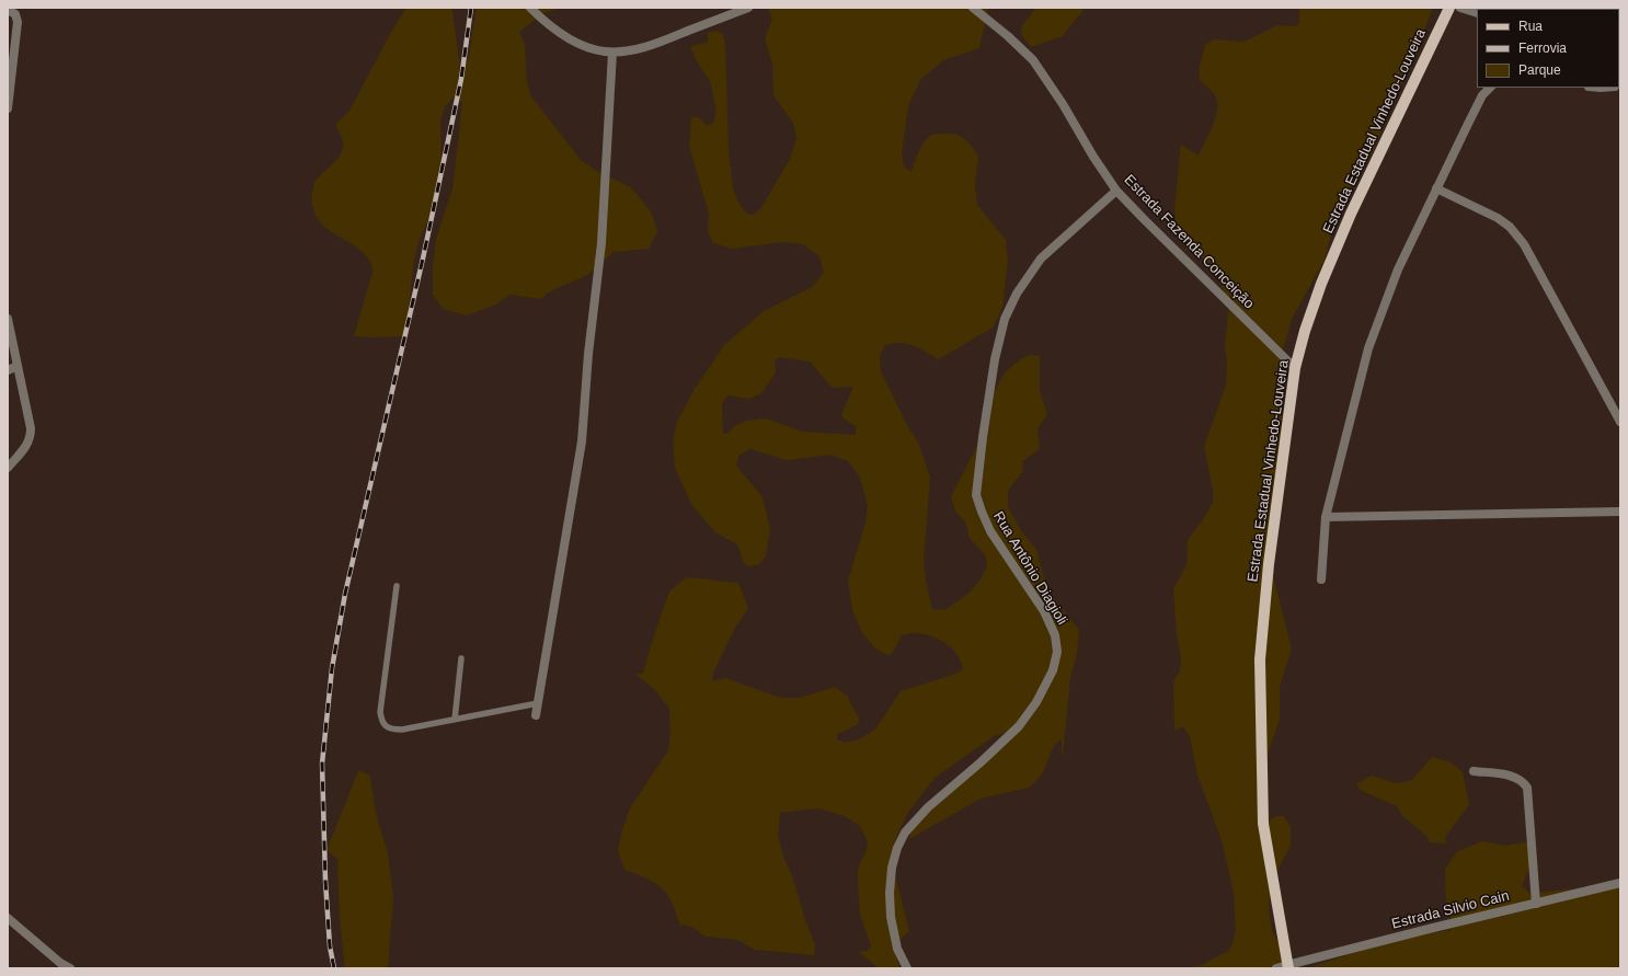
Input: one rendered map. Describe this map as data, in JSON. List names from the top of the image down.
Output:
{
  "streets": {
    "main road": ["Estrada Estadual Vinhedo-Louveira"],
    "street": ["Estrada Fazenda Conceição", "Rua Antônio Diagioli", "Estrada Silvio Cain"]
  },
  "crossings": [
    ["Estrada Estadual Vinhedo-Louveira", "Estrada Fazenda Conceição"],
    ["Estrada Estadual Vinhedo-Louveira", "Estrada Silvio Cain"],
    ["Estrada Fazenda Conceição", "Rua Antônio Diagioli"]
  ],
  "legend": ["Rua", "Ferrovia", "Parque"]
}
